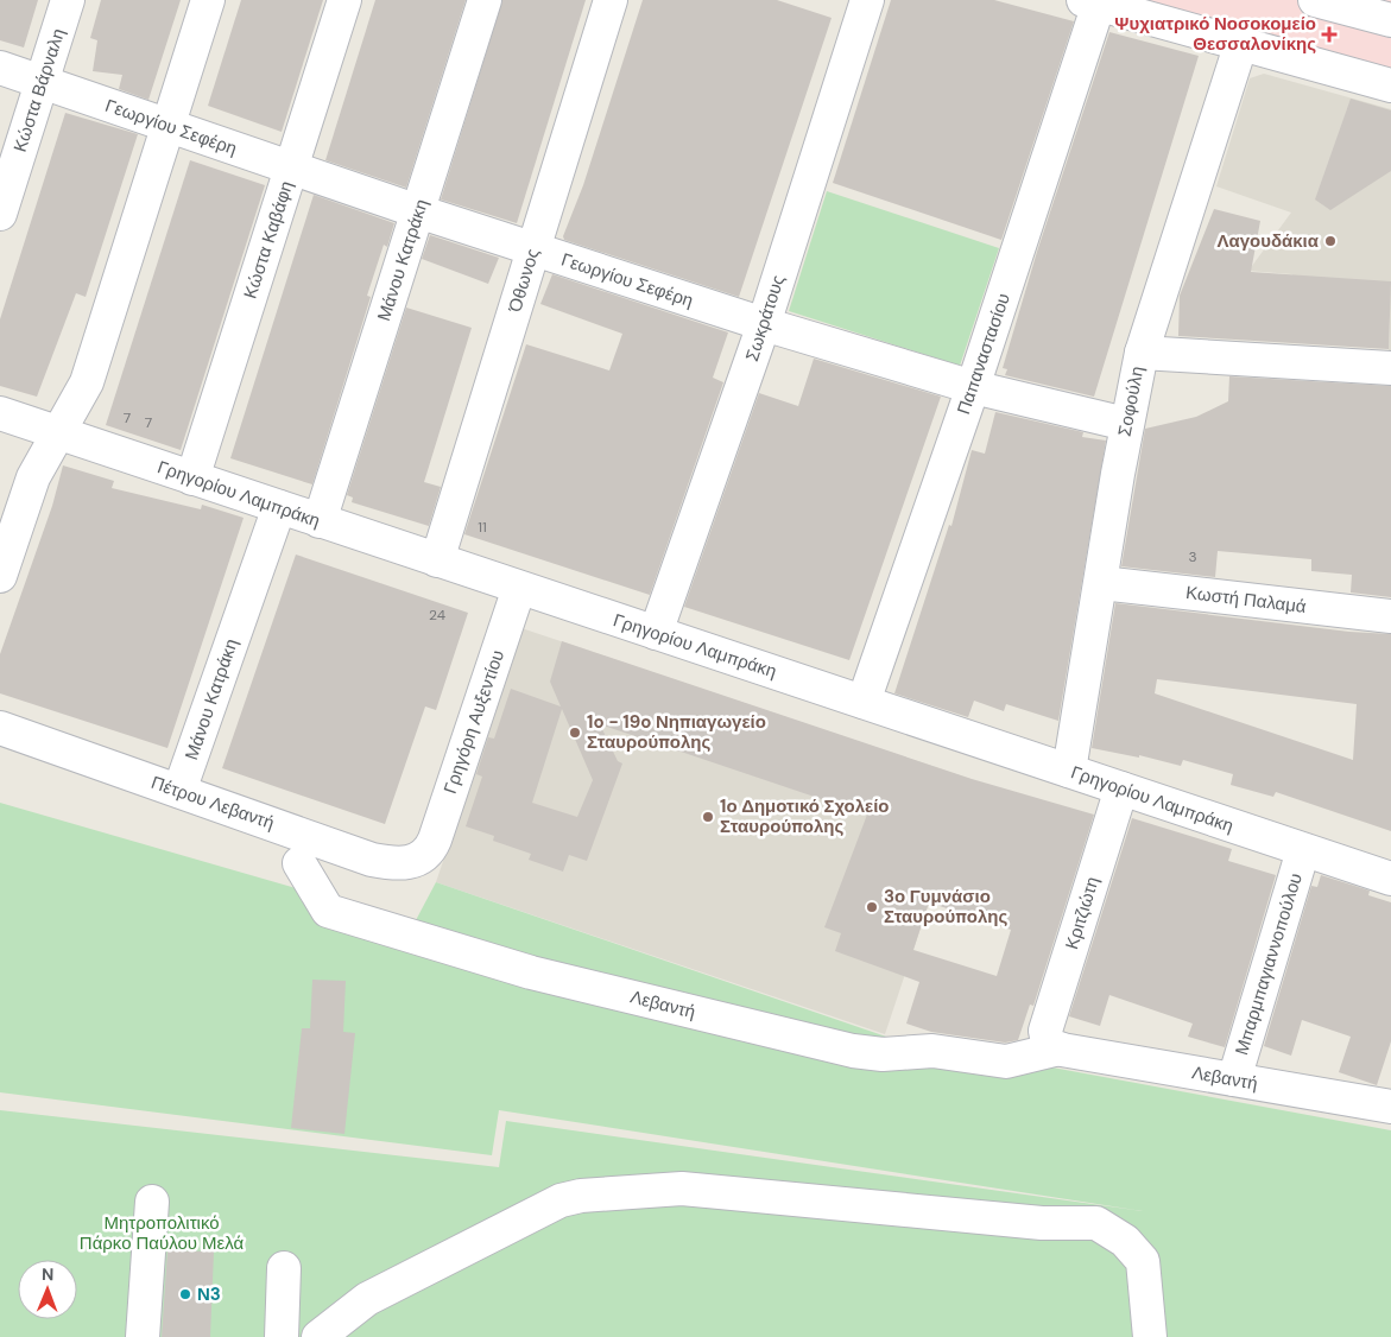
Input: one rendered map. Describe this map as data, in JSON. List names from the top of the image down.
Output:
{
  "streets": {
    "street": [
      "Κώστα Βάρναλη",
      "Γεωργίου Σεφέρη",
      "Κώστα Καβάφη",
      "Μάνου Κατράκη",
      "Όθωνος",
      "Σωκράτους",
      "Παπαναστασίου",
      "Σοφούλη",
      "Γρηγορίου Λαμπράκη",
      "Κωστή Παλαμά",
      "Γρηγόρη Αυξεντίου",
      "Πέτρου Λεβαντή",
      "Κριτζιώτη",
      "Μπαρμπαγιαννοπούλου",
      "Λεβαντή"
    ]
  },
  "crossings": [
    ["Κώστα Βάρναλη", "Γεωργίου Σεφέρη"],
    ["Γεωργίου Σεφέρη", "Κώστα Καβάφη"],
    ["Γεωργίου Σεφέρη", "Μάνου Κατράκη"],
    ["Γεωργίου Σεφέρη", "Όθωνος"],
    ["Γεωργίου Σεφέρη", "Σωκράτους"],
    ["Γεωργίου Σεφέρη", "Παπαναστασίου"],
    ["Γεωργίου Σεφέρη", "Σοφούλη"],
    ["Κώστα Καβάφη", "Γρηγορίου Λαμπράκη"],
    ["Μάνου Κατράκη", "Γρηγορίου Λαμπράκη"],
    ["Μάνου Κατράκη", "Πέτρου Λεβαντή"],
    ["Όθωνος", "Γρηγορίου Λαμπράκη"],
    ["Σωκράτους", "Γρηγορίου Λαμπράκη"],
    ["Παπαναστασίου", "Γρηγορίου Λαμπράκη"],
    ["Σοφούλη", "Γρηγορίου Λαμπράκη"],
    ["Σοφούλη", "Κωστή Παλαμά"],
    ["Γρηγορίου Λαμπράκη", "Γρηγόρη Αυξεντίου"],
    ["Γρηγορίου Λαμπράκη", "Κριτζιώτη"],
    ["Γρηγορίου Λαμπράκη", "Μπαρμπαγιαννοπούλου"],
    ["Γρηγόρη Αυξεντίου", "Πέτρου Λεβαντή"],
    ["Κριτζιώτη", "Λεβαντή"],
    ["Μπαρμπαγιαννοπούλου", "Λεβαντή"]
  ],
  "parks": ["Μητροπολιτικό Πάρκο Παύλου Μελά"],
  "places": {
    "health": ["Ψυχιατρικό Νοσοκομείο Θεσσαλονίκης"],
    "other": [
      "Λαγουδάκια",
      "1o - 19o Νηπιαγωγείο Σταυρούπολης",
      "1ο Δημοτικό Σχολείο Σταυρούπολης",
      "3ο Γυμνάσιο Σταυρούπολης",
      "Ν3"
    ]
  },
  "house_numbers": [
    "7",
    "7",
    "11",
    "3",
    "24"
  ],
  "north": "top"
}
